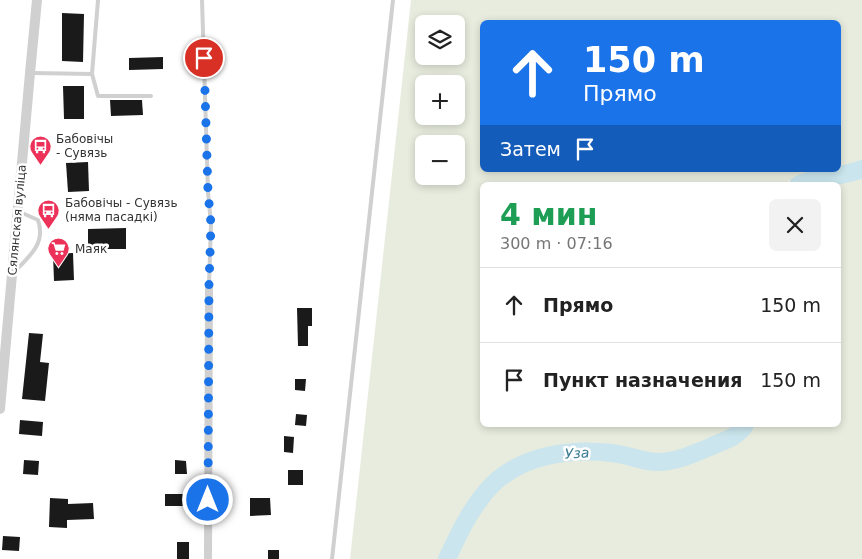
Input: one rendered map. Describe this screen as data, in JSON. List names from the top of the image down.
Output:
{
  "streets": {
    "street": ["Сялянская вуліца"]
  },
  "water": ["Уза"],
  "places": {
    "bus stop": ["Бабовічы - Сувязь", "Бабовічы - Сувязь (няма пасадкі)"],
    "supermarket": ["Маяк"]
  },
  "page": {
    "map_buttons": ["+", "−"],
    "turn": ["150 m", "Прямо"],
    "then": "Затем",
    "heading": ["4 мин", "300 m · 07:16"],
    "list": [
      {
        "name": "Прямо",
        "value": "150 m"
      },
      {
        "name": "Пункт назначения",
        "value": "150 m"
      }
    ]
  }
}
